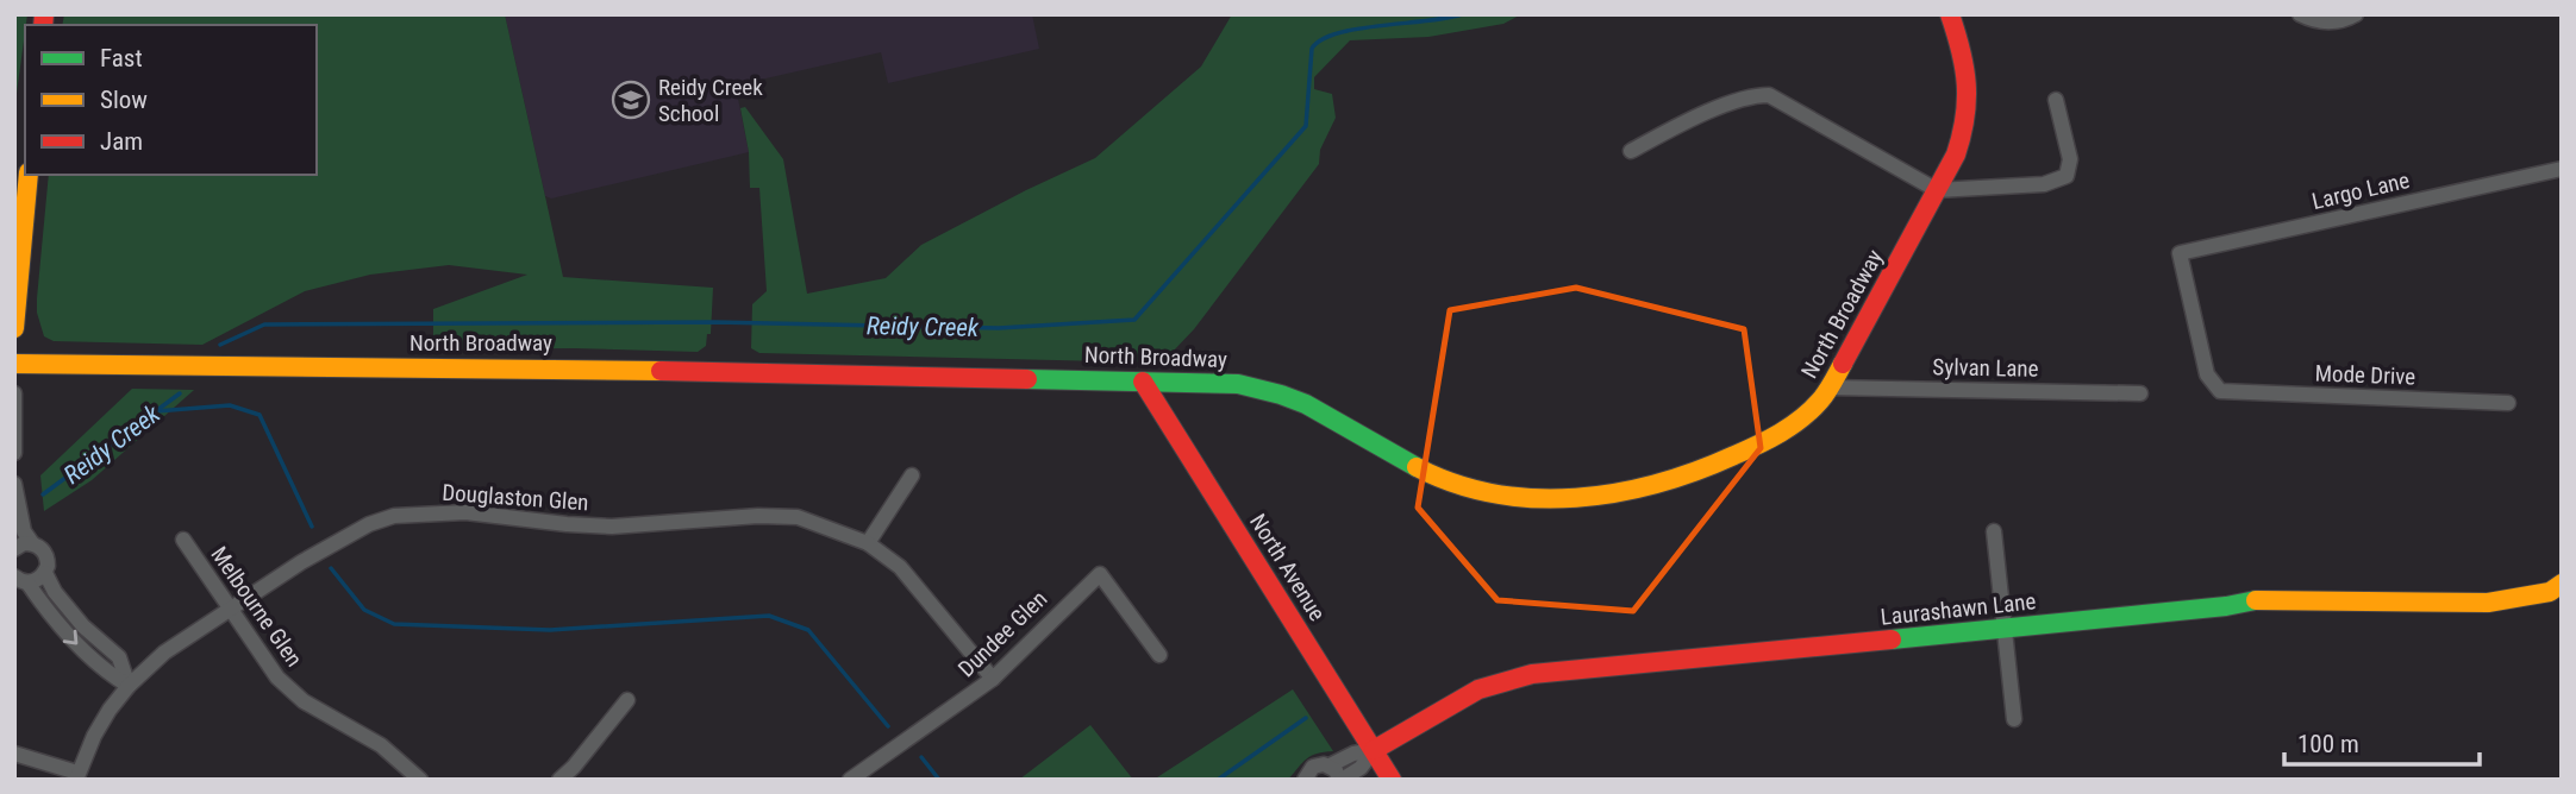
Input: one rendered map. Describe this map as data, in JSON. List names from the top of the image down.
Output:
{
  "streets": {
    "street": [
      "Largo Lane",
      "North Broadway",
      "Sylvan Lane",
      "Mode Drive",
      "Douglaston Glen",
      "North Avenue",
      "Melbourne Glen",
      "Laurashawn Lane",
      "Dundee Glen"
    ]
  },
  "crossings": [
    ["Largo Lane", "Mode Drive"],
    ["North Broadway", "Sylvan Lane"],
    ["North Broadway", "North Avenue"],
    ["Douglaston Glen", "Melbourne Glen"],
    ["Douglaston Glen", "Dundee Glen"],
    ["North Avenue", "Laurashawn Lane"]
  ],
  "water": ["Reidy Creek"],
  "places": {
    "school or university": ["Reidy Creek School"]
  },
  "legend": ["Fast", "Slow", "Jam"],
  "scale_bar": "100 m"
}
